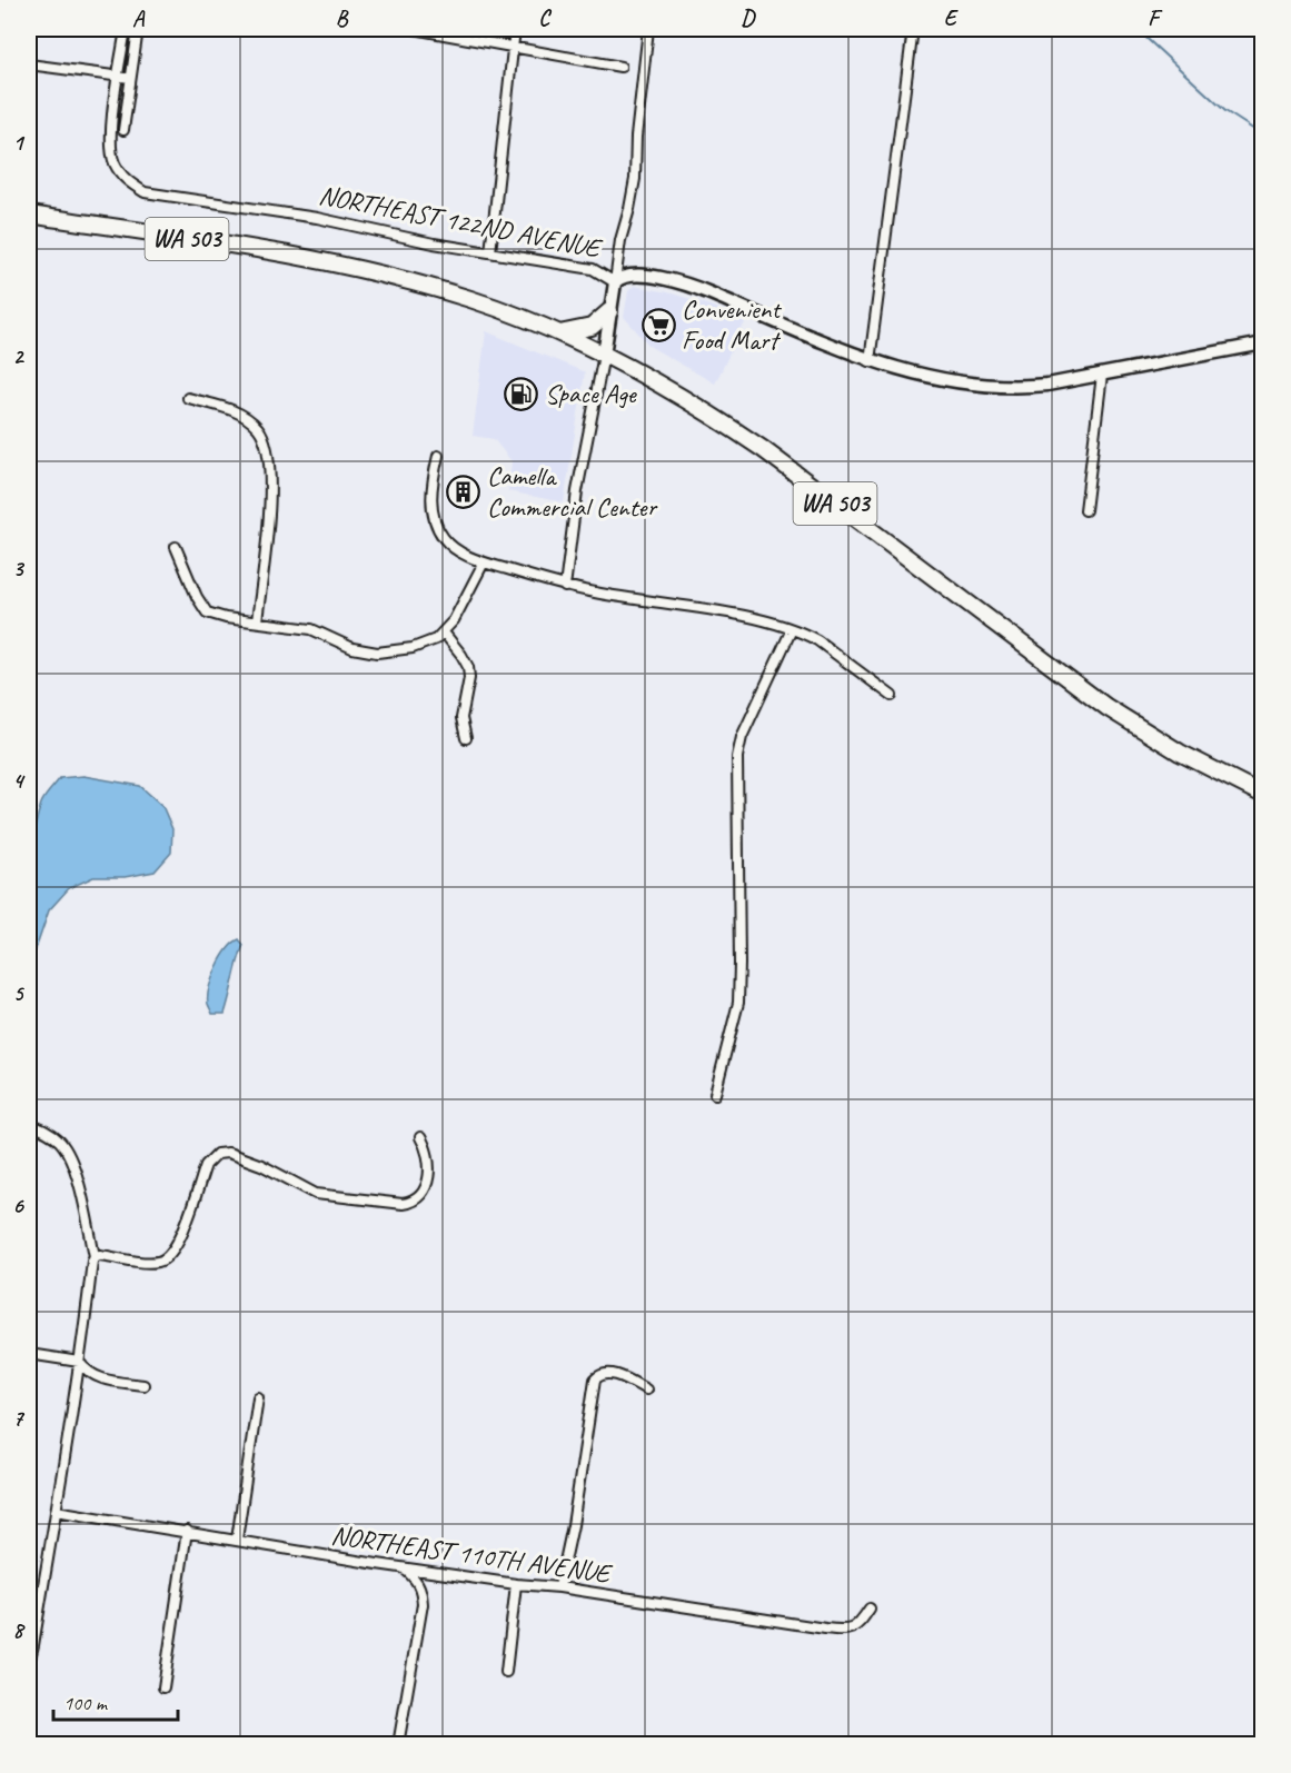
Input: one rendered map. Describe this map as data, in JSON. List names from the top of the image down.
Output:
{
  "streets": {
    "highway": ["WA 503"],
    "main road": ["NORTHEAST 122ND AVENUE"],
    "street": ["NORTHEAST 110TH AVENUE"]
  },
  "places": {
    "supermarket": ["Convenient Food Mart"],
    "fuel station": ["Space Age"],
    "building": ["Camella Commercial Center"]
  },
  "scale_bar": "100 m",
  "grid": {
    "columns": [
      "A",
      "B",
      "C",
      "D",
      "E",
      "F"
    ],
    "rows": [
      "1",
      "2",
      "3",
      "4",
      "5",
      "6",
      "7",
      "8"
    ]
  }
}
